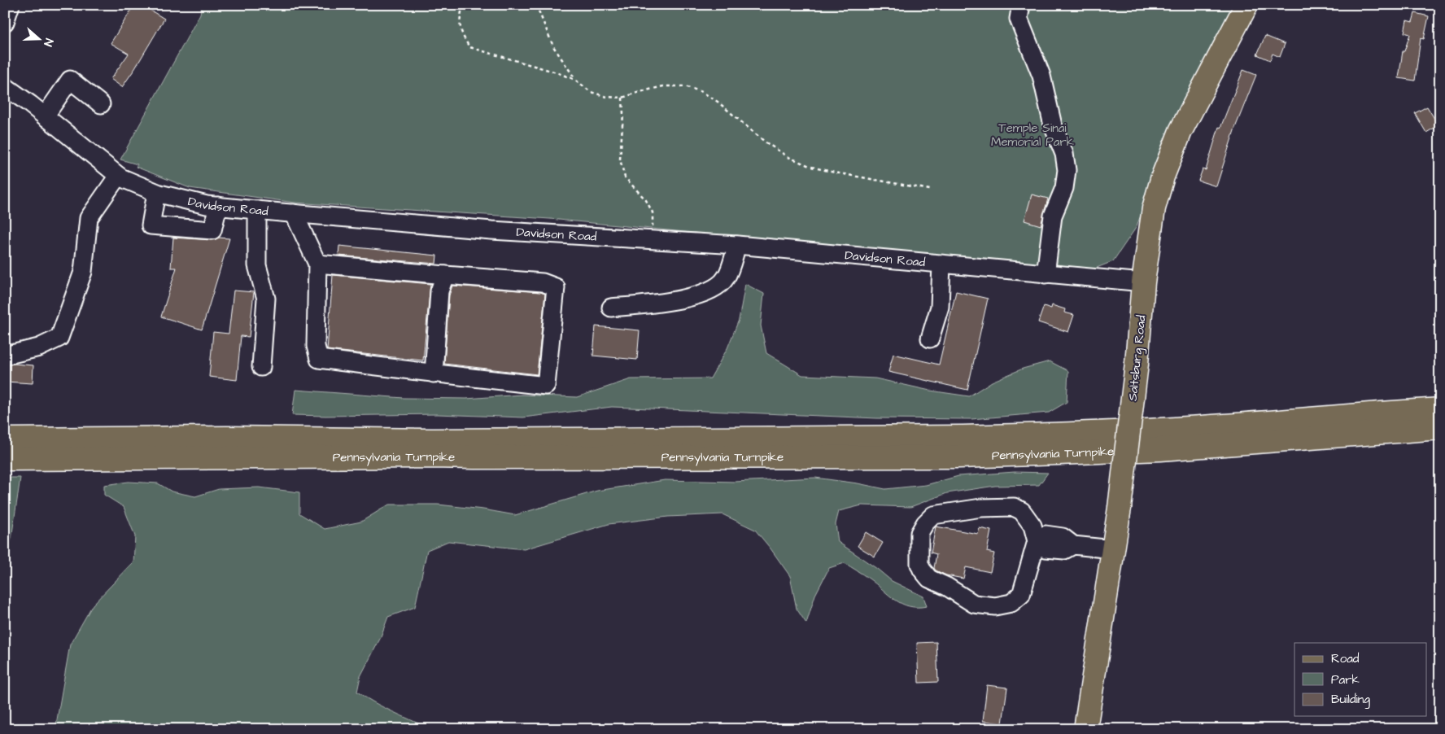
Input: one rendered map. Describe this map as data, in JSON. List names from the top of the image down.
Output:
{
  "streets": {
    "main road": ["Saltsburg Road", "Pennsylvania Turnpike"],
    "street": ["Davidson Road"]
  },
  "crossings": [
    ["Davidson Road", "Saltsburg Road"]
  ],
  "parks": ["Temple Sinai Memorial Park"],
  "legend": ["Road", "Park", "Building"],
  "north": "right"
}
